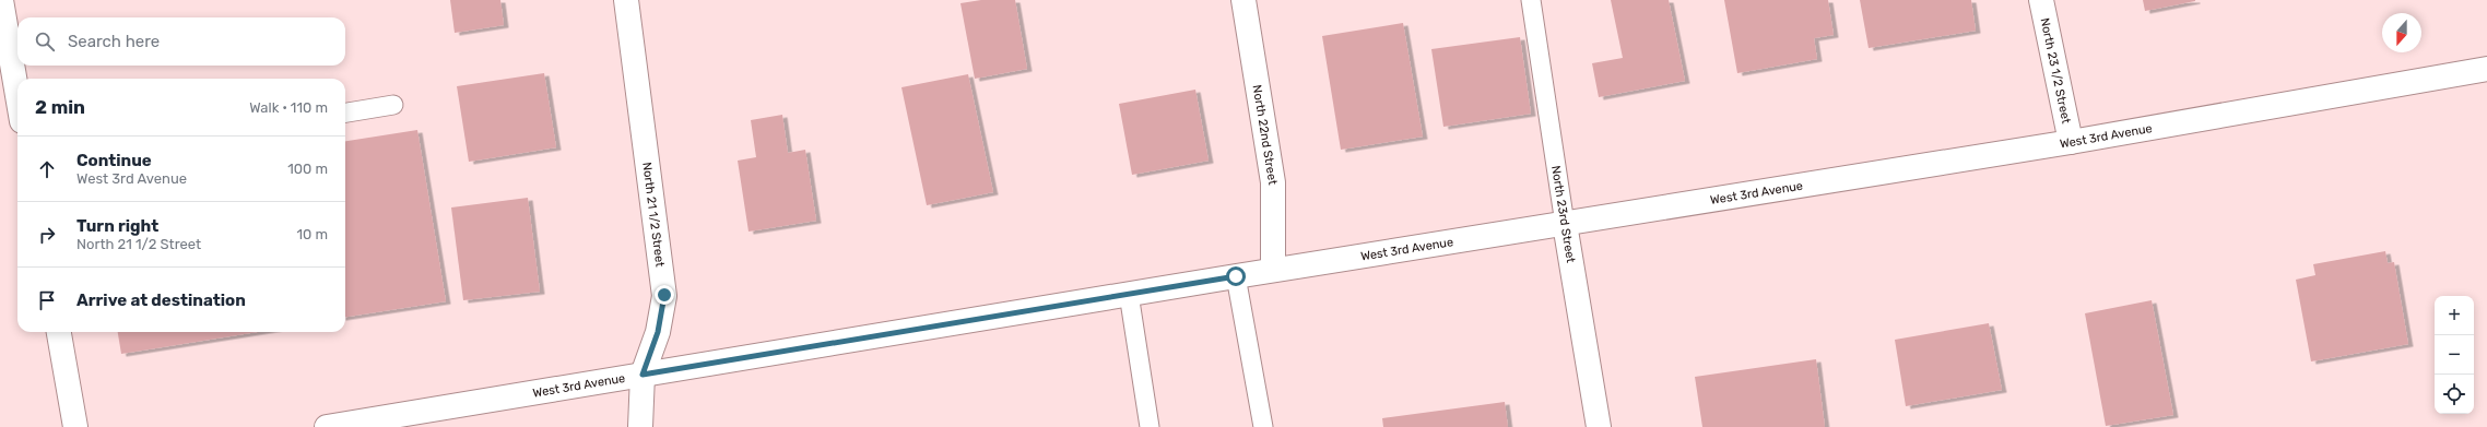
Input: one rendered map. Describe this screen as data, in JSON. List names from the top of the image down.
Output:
{
  "streets": {
    "street": [
      "North 23 1/2 Street",
      "North 22nd Street",
      "West 3rd Avenue",
      "North 23rd Street",
      "North 21 1/2 Street"
    ]
  },
  "crossings": [
    ["North 23 1/2 Street", "West 3rd Avenue"],
    ["North 22nd Street", "West 3rd Avenue"],
    ["West 3rd Avenue", "North 23rd Street"],
    ["West 3rd Avenue", "North 21 1/2 Street"]
  ],
  "north": "bottom",
  "page": {
    "search": "Search here",
    "heading": ["2 min", "Walk · 110 m"],
    "list": [
      ["Continue", "West 3rd Avenue", "100 m"],
      ["Turn right", "North 21 1/2 Street", "10 m"],
      "Arrive at destination"
    ],
    "map_buttons": ["+", "−"]
  }
}
